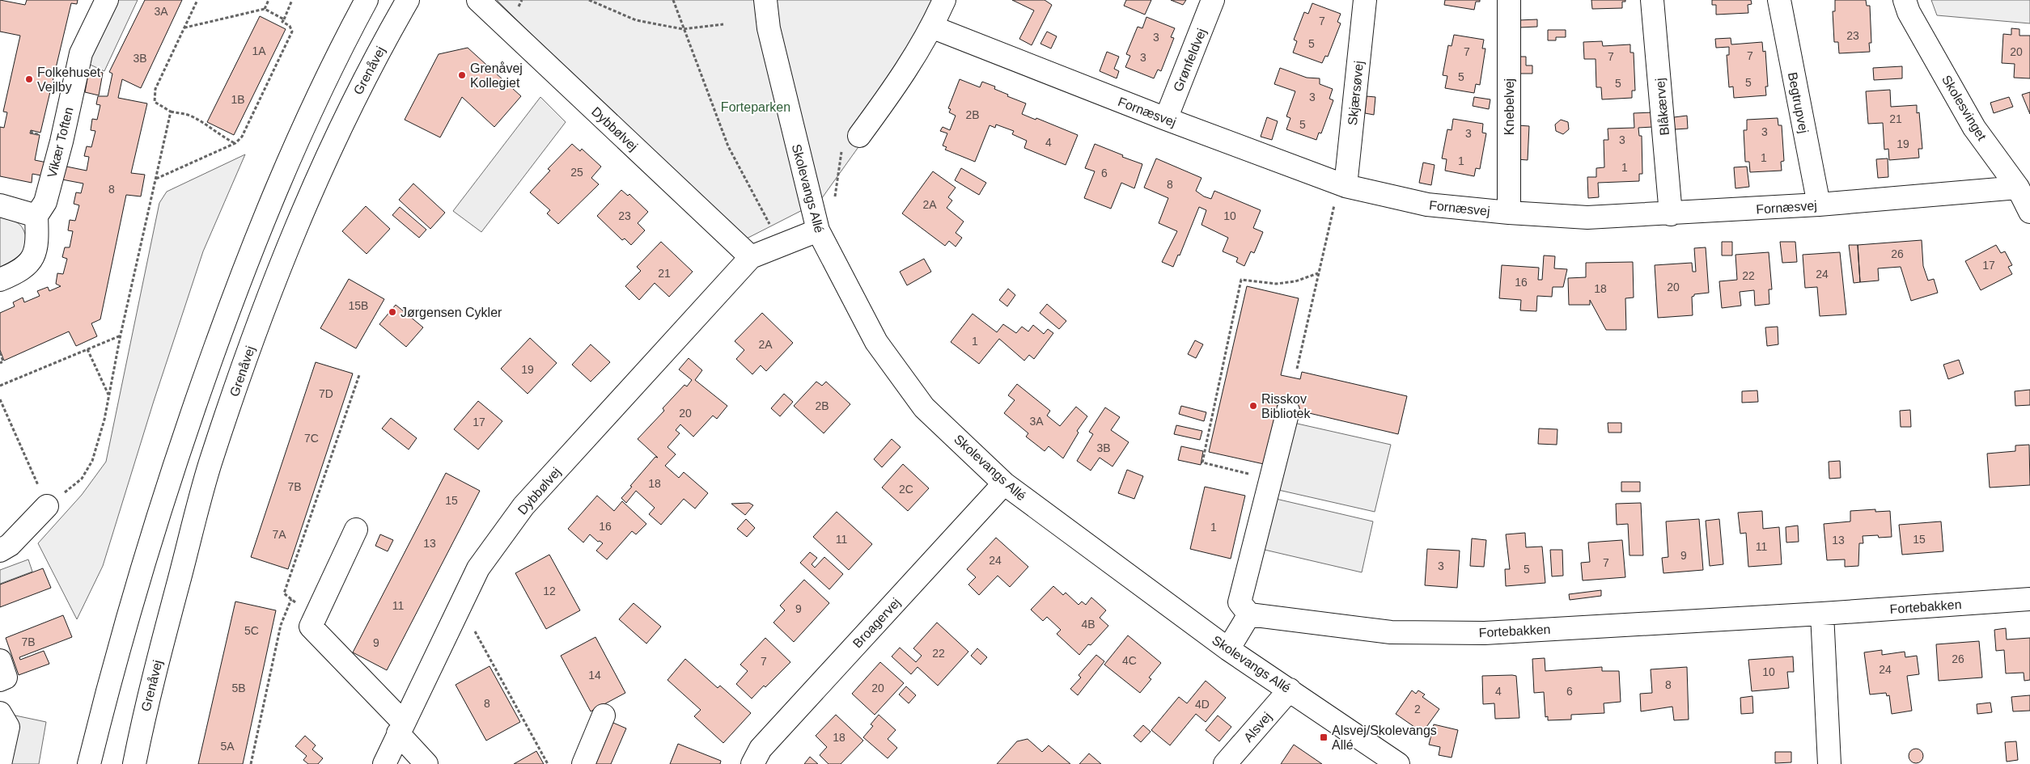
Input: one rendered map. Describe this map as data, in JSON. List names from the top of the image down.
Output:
{
  "streets": {
    "street": [
      "Grønfeldvej",
      "Grenåvej",
      "Skjærsøvej",
      "Begtrupvej",
      "Knebelvej",
      "Blåkærvej",
      "Skolesvinget",
      "Fornæsvej",
      "Dybbølvej",
      "Vikær Toften",
      "Skolevangs Allé",
      "Fortebakken",
      "Broagervej",
      "Alsvej"
    ]
  },
  "crossings": [
    ["Grønfeldvej", "Fornæsvej"],
    ["Skjærsøvej", "Fornæsvej"],
    ["Begtrupvej", "Fornæsvej"],
    ["Knebelvej", "Fornæsvej"],
    ["Blåkærvej", "Fornæsvej"],
    ["Skolesvinget", "Fornæsvej"],
    ["Dybbølvej", "Skolevangs Allé"],
    ["Skolevangs Allé", "Broagervej"],
    ["Skolevangs Allé", "Alsvej"]
  ],
  "parks": ["Forteparken"],
  "places": {
    "other": [
      "Grenåvej Kollegiet",
      "Folkehuset Vejlby",
      "Jørgensen Cykler",
      "Risskov Bibliotek"
    ],
    "transit": ["Alsvej/Skolevangs Allé"]
  },
  "house_numbers": [
    "3A",
    "7",
    "23",
    "3",
    "5",
    "1A",
    "7",
    "20",
    "7",
    "7",
    "3",
    "3B",
    "5",
    "5",
    "5",
    "3",
    "1B",
    "2B",
    "21",
    "5",
    "3",
    "3",
    "3",
    "4",
    "19",
    "1",
    "1",
    "1",
    "25",
    "6",
    "8",
    "8",
    "2A",
    "23",
    "10",
    "26",
    "17",
    "21",
    "24",
    "22",
    "16",
    "20",
    "18",
    "15B",
    "1",
    "2A",
    "19",
    "7D",
    "2B",
    "20",
    "3A",
    "17",
    "7C",
    "3B",
    "18",
    "7B",
    "2C",
    "15",
    "16",
    "1",
    "7A",
    "11",
    "15",
    "13",
    "13",
    "11",
    "9",
    "24",
    "7",
    "3",
    "5",
    "12",
    "11",
    "9",
    "4B",
    "5C",
    "7B",
    "9",
    "22",
    "26",
    "4C",
    "7",
    "24",
    "10",
    "14",
    "8",
    "5B",
    "20",
    "4",
    "6",
    "8",
    "4D",
    "2",
    "18",
    "5A"
  ]
}
